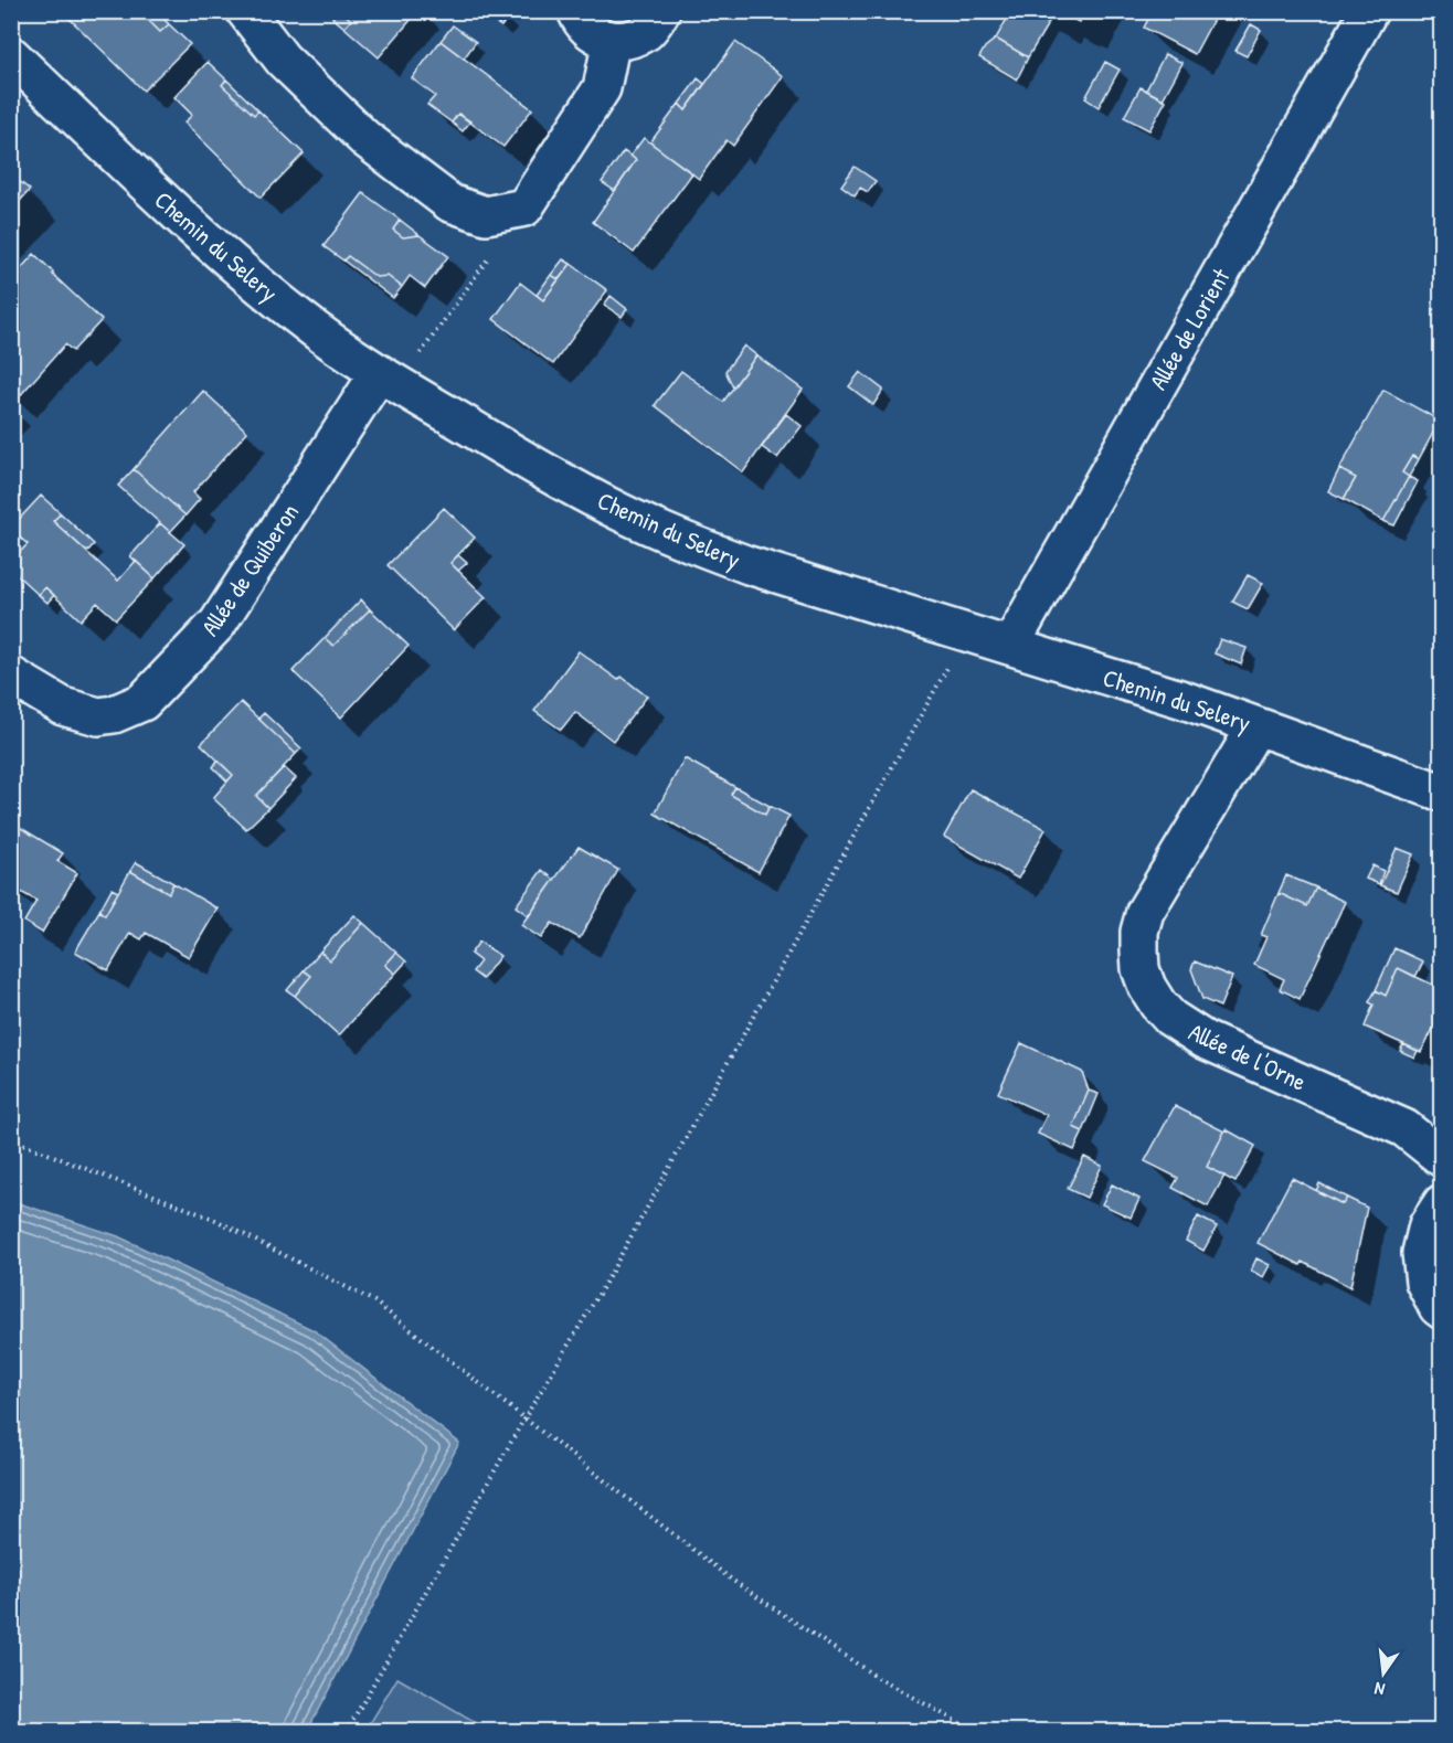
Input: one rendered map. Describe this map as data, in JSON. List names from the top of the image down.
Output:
{
  "streets": {
    "street": [
      "Chemin du Selery",
      "Allée de Lorient",
      "Allée de Quiberon",
      "Allée de l'Orne"
    ]
  },
  "crossings": [
    ["Chemin du Selery", "Allée de Lorient"],
    ["Chemin du Selery", "Allée de Quiberon"],
    ["Chemin du Selery", "Allée de l'Orne"]
  ],
  "north": "bottom"
}
